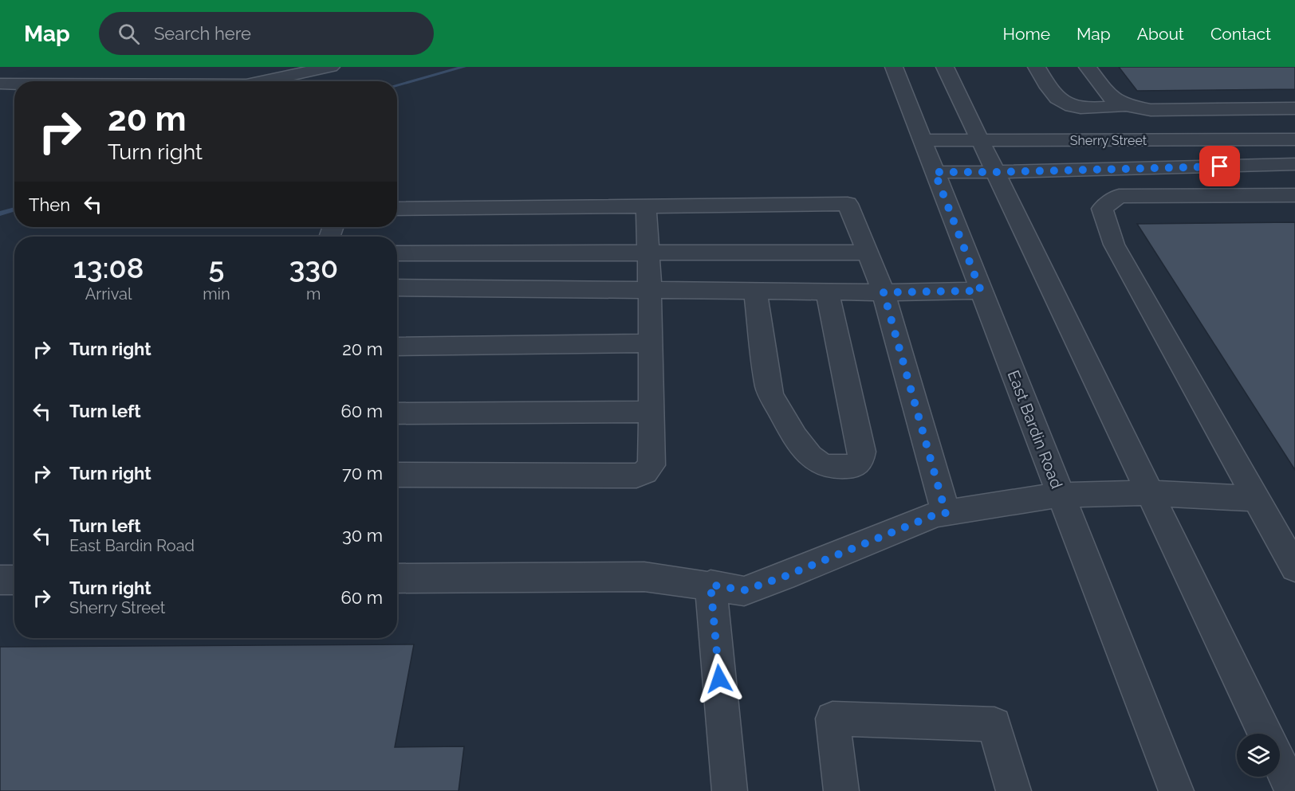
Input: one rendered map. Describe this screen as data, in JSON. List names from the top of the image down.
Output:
{
  "streets": {
    "street": ["Sherry Street", "East Bardin Road"]
  },
  "crossings": [
    ["Sherry Street", "East Bardin Road"]
  ],
  "page": {
    "header": "Map",
    "search": "Search here",
    "nav": [
      "Home",
      "Map",
      "About",
      "Contact"
    ],
    "turn": ["20 m", "Turn right"],
    "then": "Then",
    "eta": [
      "13:08",
      "Arrival",
      "5",
      "min",
      "330",
      "m"
    ],
    "list": [
      {
        "name": "Turn right",
        "value": "20 m"
      },
      {
        "name": "Turn left",
        "value": "60 m"
      },
      {
        "name": "Turn right",
        "value": "70 m"
      },
      {
        "name": "Turn left",
        "note": "East Bardin Road",
        "value": "30 m"
      },
      {
        "name": "Turn right",
        "note": "Sherry Street",
        "value": "60 m"
      }
    ]
  }
}
